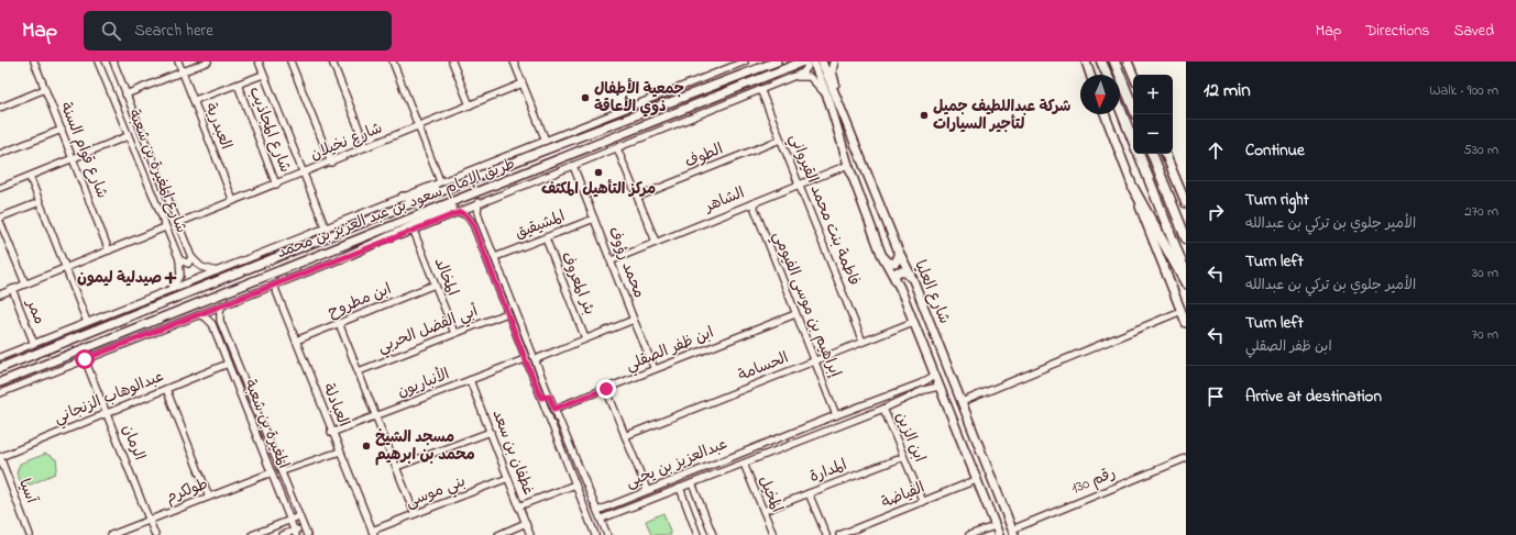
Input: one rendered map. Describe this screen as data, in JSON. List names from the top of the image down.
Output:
{
  "streets": {
    "main road": ["طريق الإمام سعود بن عبد العزيز بن محمد", "شارع العليا"],
    "street": [
      "العبدرية",
      "شارع المجاذيب",
      "شارع نخيلان",
      "شارع قوام السنة",
      "الطوف",
      "شارع المغيرة بن شعبة",
      "الشاهر",
      "فاطمة بنت محمد القيرواني",
      "المشيقيق",
      "محمد رؤوف",
      "المخالد",
      "بئر المعروف",
      "ابن مطروح",
      "إبراهيم بن موسى الفيومي",
      "ممر",
      "أبي الفضل الحربي",
      "ابن ظفر الصقلي",
      "الحسامة",
      "الأنباريون",
      "عبدالوهاب الزنجاني",
      "العبادلة",
      "المغيرة بن شعبة",
      "ابن الزين",
      "الرمان",
      "غطفان بن سعد",
      "عبدالعزيز بن يحيى",
      "المدارة",
      "رقم 130",
      "آسيا",
      "طولكرم",
      "بني موسى",
      "المخيل",
      "الفياضة"
    ]
  },
  "crossings": [
    ["العبدرية", "شارع نخيلان"],
    ["شارع المجاذيب", "شارع نخيلان"],
    ["شارع نخيلان", "شارع المغيرة بن شعبة"],
    ["الطوف", "فاطمة بنت محمد القيرواني"],
    ["الشاهر", "فاطمة بنت محمد القيرواني"],
    ["الشاهر", "محمد رؤوف"],
    ["الشاهر", "شارع العليا"],
    ["الشاهر", "إبراهيم بن موسى الفيومي"],
    ["طريق الإمام سعود بن عبد العزيز بن محمد", "شارع العليا"],
    ["فاطمة بنت محمد القيرواني", "الحسامة"],
    ["المشيقيق", "محمد رؤوف"],
    ["المشيقيق", "بئر المعروف"],
    ["محمد رؤوف", "ابن ظفر الصقلي"],
    ["المخالد", "ابن مطروح"],
    ["المخالد", "أبي الفضل الحربي"],
    ["شارع العليا", "الحسامة"],
    ["شارع العليا", "عبدالعزيز بن يحيى"],
    ["شارع العليا", "رقم 130"],
    ["شارع العليا", "الفياضة"],
    ["ابن مطروح", "العبادلة"],
    ["إبراهيم بن موسى الفيومي", "ابن ظفر الصقلي"],
    ["إبراهيم بن موسى الفيومي", "الحسامة"],
    ["إبراهيم بن موسى الفيومي", "عبدالعزيز بن يحيى"],
    ["الأنباريون", "العبادلة"],
    ["الأنباريون", "غطفان بن سعد"],
    ["عبدالوهاب الزنجاني", "المغيرة بن شعبة"],
    ["عبدالوهاب الزنجاني", "الرمان"],
    ["عبدالوهاب الزنجاني", "آسيا"],
    ["العبادلة", "بني موسى"],
    ["المغيرة بن شعبة", "طولكرم"],
    ["ابن الزين", "عبدالعزيز بن يحيى"],
    ["ابن الزين", "المدارة"],
    ["ابن الزين", "الفياضة"],
    ["الرمان", "طولكرم"],
    ["غطفان بن سعد", "بني موسى"],
    ["عبدالعزيز بن يحيى", "المخيل"],
    ["المدارة", "المخيل"]
  ],
  "places": {
    "other": [
      "جمعية الأطفال ذوي الأعاقة",
      "شركة عبداللطيف جميل لتأجير السيارات",
      "مركز التأهيل المكثف",
      "مسجد الشيخ محمد بن ابرهيم"
    ],
    "health": ["صيدلية ليمون"]
  },
  "north": "bottom",
  "page": {
    "header": "Map",
    "search": "Search here",
    "nav": ["Map", "Directions", "Saved"],
    "heading": ["12 min", "Walk · 900 m"],
    "map_buttons": ["+", "−"],
    "list": [
      ["Continue", "530 m"],
      ["Turn right", "الأمير جلوي بن تركي بن عبدالله", "270 m"],
      ["Turn left", "الأمير جلوي بن تركي بن عبدالله", "30 m"],
      ["Turn left", "ابن ظفر الصقلي", "70 m"],
      "Arrive at destination"
    ]
  }
}
